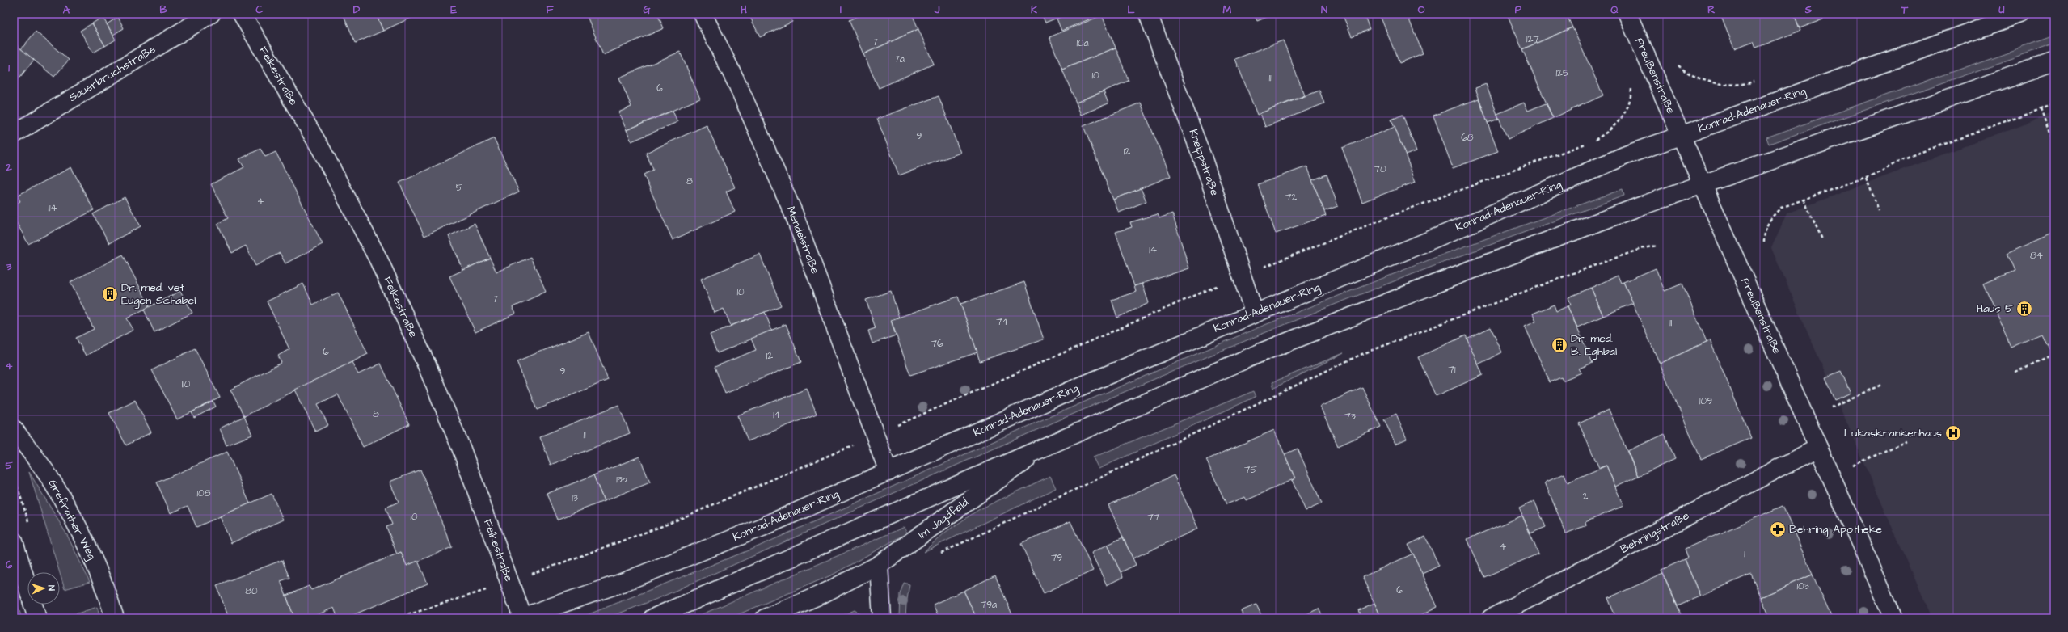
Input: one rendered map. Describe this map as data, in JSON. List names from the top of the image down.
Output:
{
  "streets": {
    "street": [
      "Sauerbruchstraße",
      "Felkestraße",
      "Preußenstraße",
      "Konrad-Adenauer-Ring",
      "Kneippstraße",
      "Mendelstraße",
      "Im Jagdfeld",
      "Grefrather Weg",
      "Behringstraße"
    ]
  },
  "crossings": [
    ["Felkestraße", "Konrad-Adenauer-Ring"],
    ["Preußenstraße", "Konrad-Adenauer-Ring"],
    ["Preußenstraße", "Behringstraße"],
    ["Konrad-Adenauer-Ring", "Kneippstraße"],
    ["Konrad-Adenauer-Ring", "Mendelstraße"]
  ],
  "places": {
    "building": ["Dr. med. vet Eugen Schabel", "Haus 5", "Dr. med. B. Eghbal"],
    "hospital": ["Lukaskrankenhaus"],
    "pharmacy": ["Behring Apotheke"]
  },
  "house_numbers": [
    "127",
    "7",
    "10a",
    "7a",
    "125",
    "10",
    "11",
    "6",
    "9",
    "68",
    "12",
    "70",
    "8",
    "5",
    "72",
    "4",
    "114",
    "14",
    "84",
    "10",
    "7",
    "74",
    "111",
    "76",
    "6",
    "12",
    "71",
    "9",
    "110",
    "109",
    "8",
    "14",
    "73",
    "11",
    "75",
    "13a",
    "108",
    "2",
    "13",
    "10",
    "77",
    "4",
    "1",
    "79",
    "103",
    "6",
    "80",
    "79a"
  ],
  "north": "right",
  "grid": {
    "columns": [
      "A",
      "B",
      "C",
      "D",
      "E",
      "F",
      "G",
      "H",
      "I",
      "J",
      "K",
      "L",
      "M",
      "N",
      "O",
      "P",
      "Q",
      "R",
      "S",
      "T",
      "U"
    ],
    "rows": [
      "1",
      "2",
      "3",
      "4",
      "5",
      "6"
    ]
  }
}
